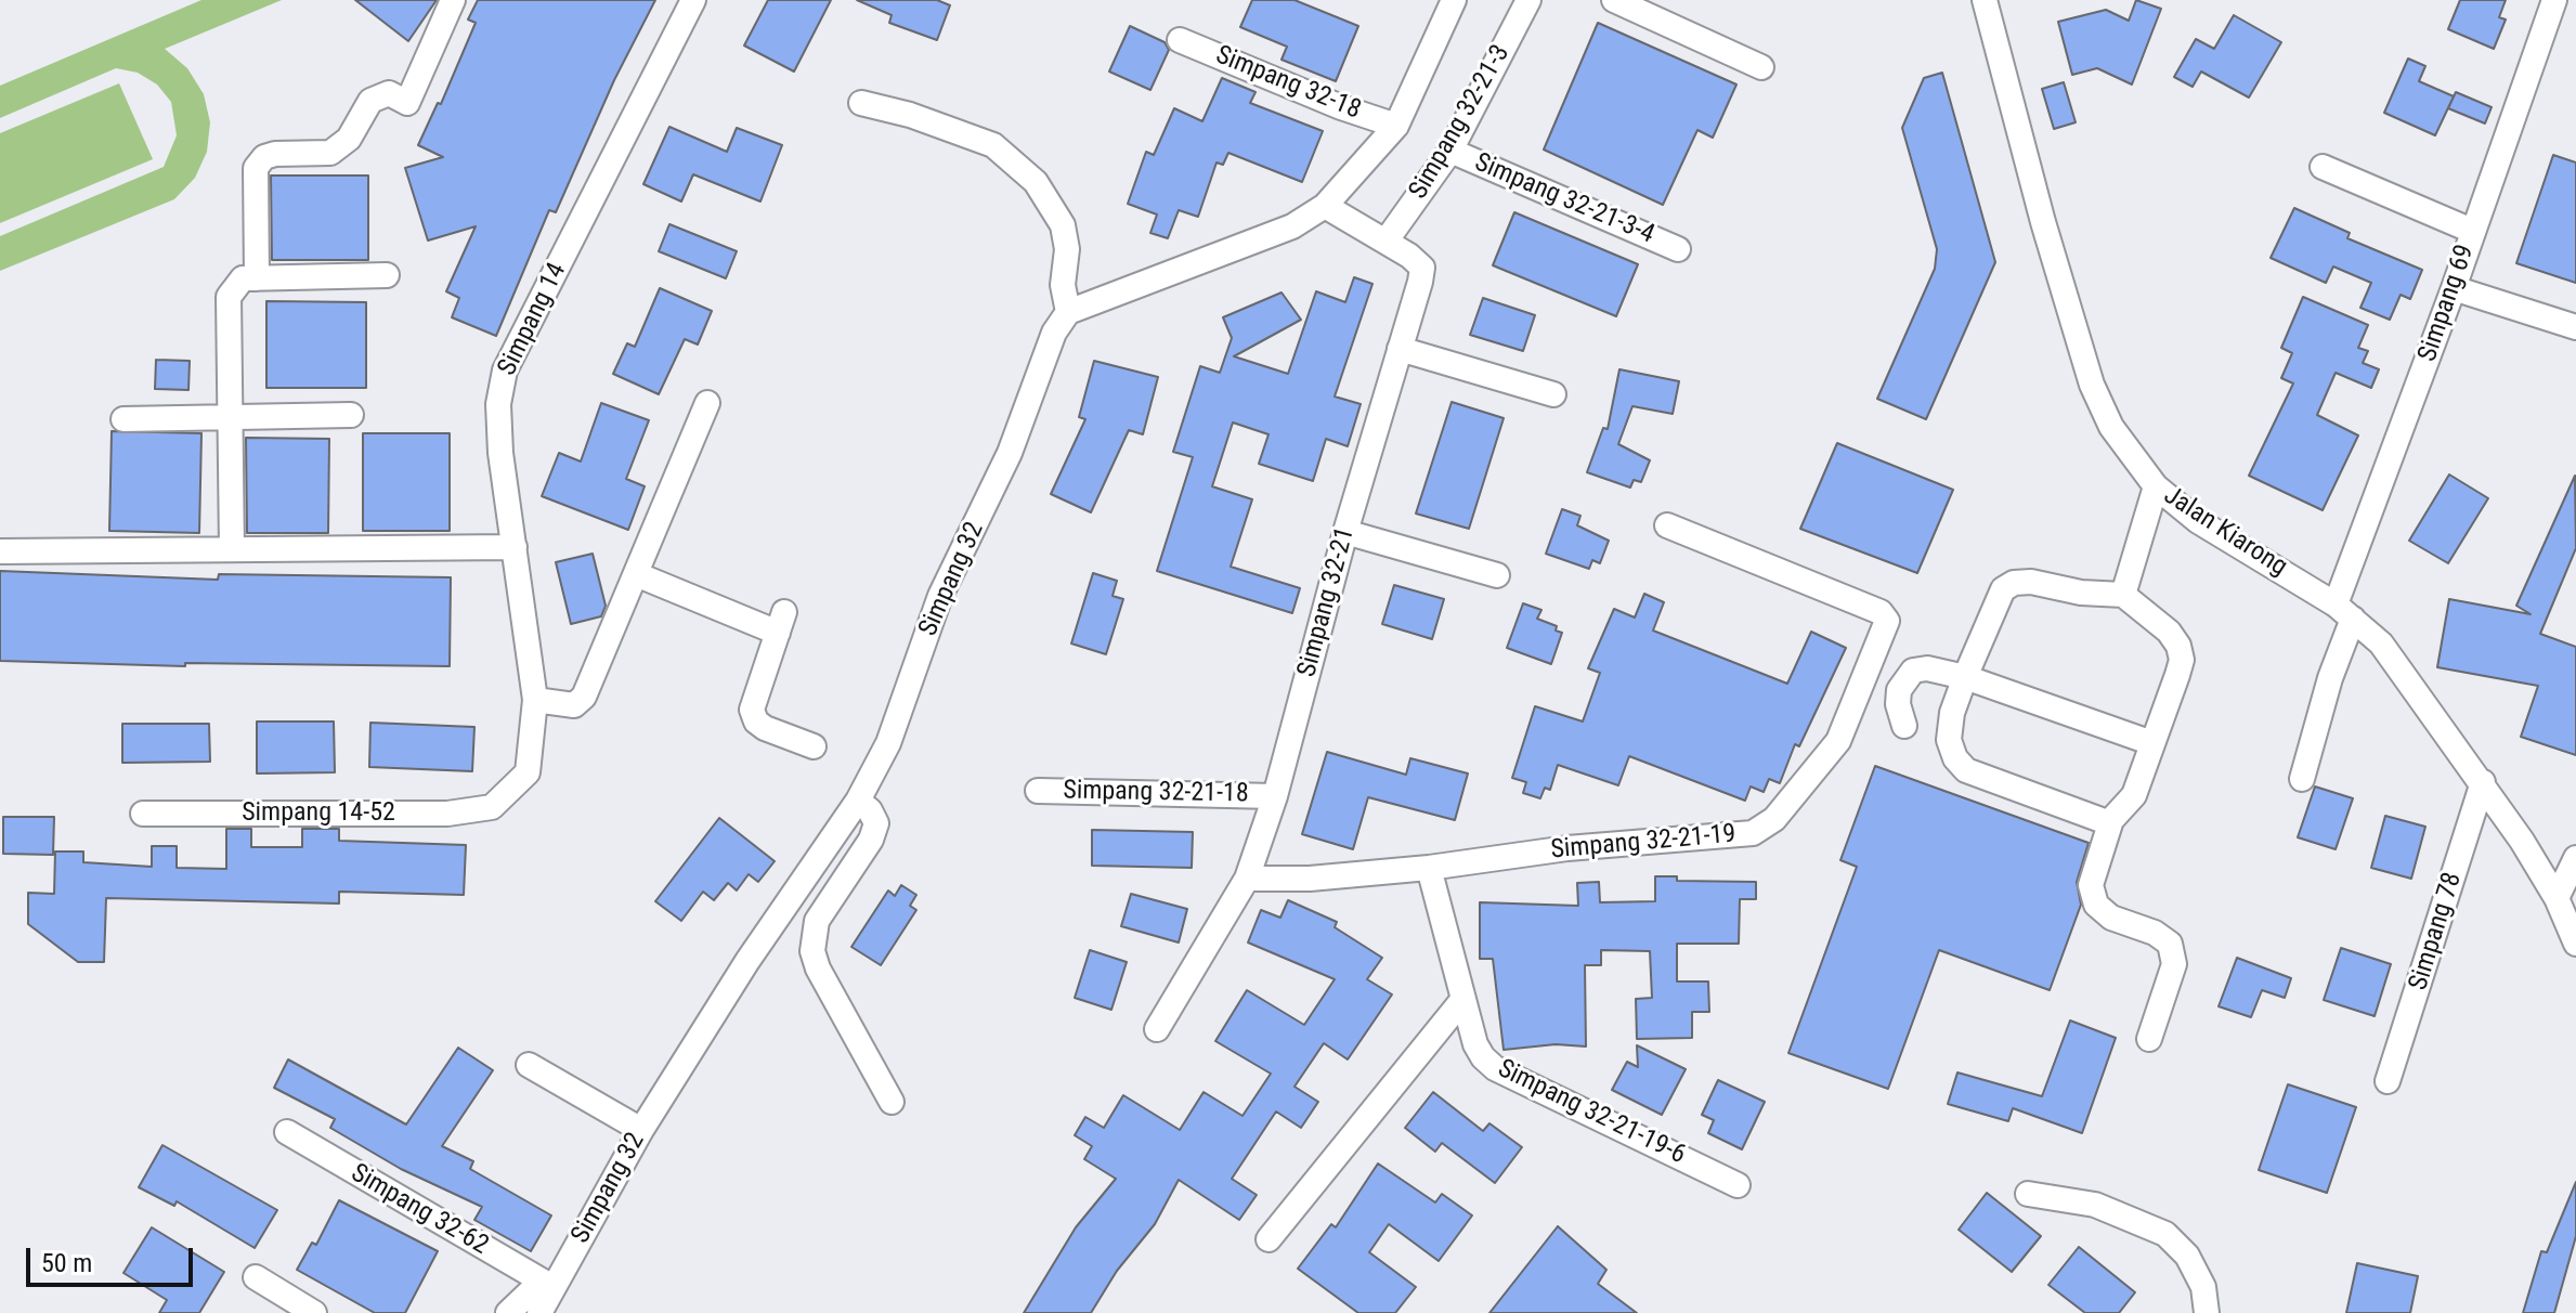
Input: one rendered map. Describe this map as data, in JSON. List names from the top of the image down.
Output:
{
  "streets": {
    "street": [
      "Simpang 32-18",
      "Simpang 32-21-3",
      "Simpang 32-21-3-4",
      "Simpang 69",
      "Simpang 14",
      "Jalan Kiarong",
      "Simpang 32",
      "Simpang 32-21",
      "Simpang 32-21-18",
      "Simpang 14-52",
      "Simpang 32-21-19",
      "Simpang 78",
      "Simpang 32-21-19-6",
      "Simpang 32-62"
    ]
  },
  "crossings": [
    ["Simpang 32-21-3", "Simpang 32-21-3-4"],
    ["Simpang 32-21-3", "Simpang 32-21"],
    ["Simpang 69", "Jalan Kiarong"],
    ["Simpang 14", "Simpang 14-52"],
    ["Jalan Kiarong", "Simpang 78"],
    ["Simpang 32", "Simpang 32-62"],
    ["Simpang 32-21", "Simpang 32-21-18"],
    ["Simpang 32-21", "Simpang 32-21-19"],
    ["Simpang 32-21-19", "Simpang 32-21-19-6"]
  ],
  "scale_bar": "50 m"
}
